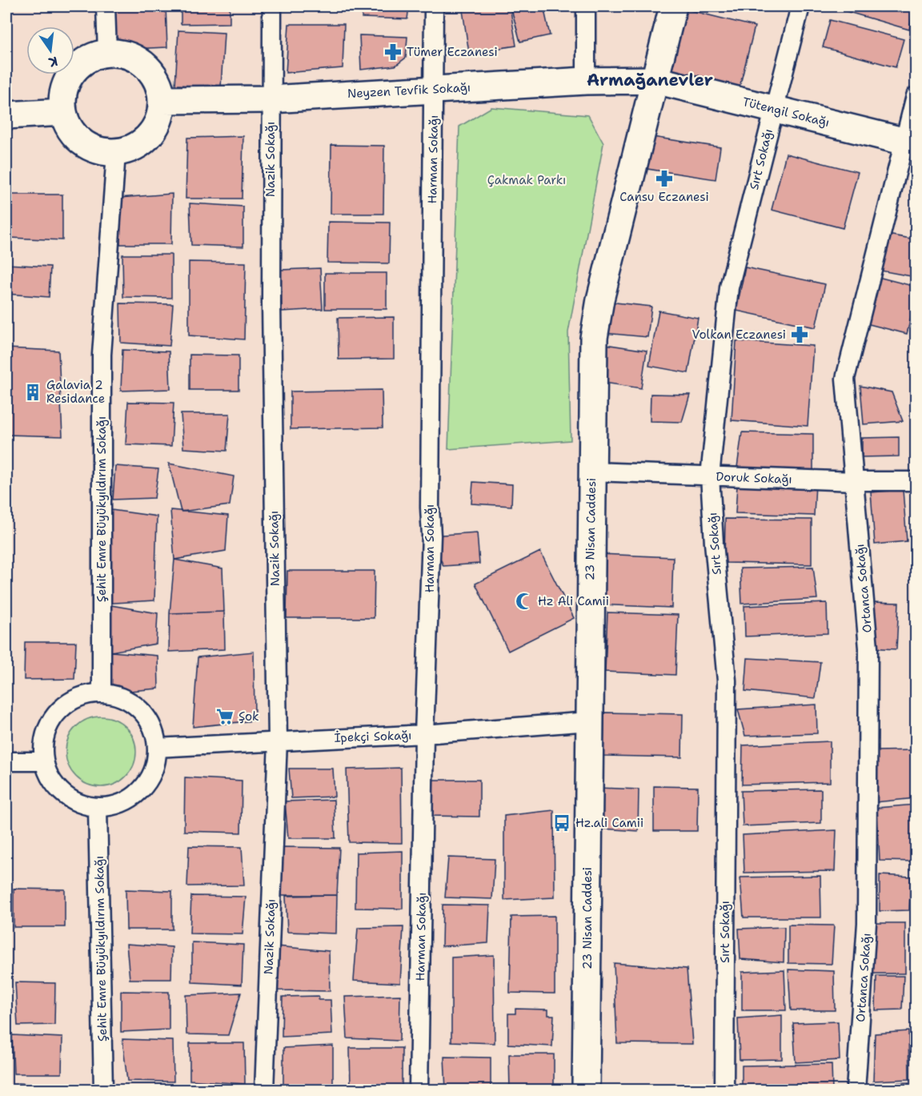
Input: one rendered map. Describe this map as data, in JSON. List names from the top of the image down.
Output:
{
  "streets": {
    "street": [
      "Neyzen Tevfik Sokağı",
      "Tütengil Sokağı",
      "Nazik Sokağı",
      "Harman Sokağı",
      "Sırt Sokağı",
      "Doruk Sokağı",
      "Şehit Emre Büyükyıldırım Sokağı",
      "23 Nisan Caddesi",
      "Ortanca Sokağı",
      "İpekçi Sokağı"
    ]
  },
  "crossings": [
    ["Neyzen Tevfik Sokağı", "Tütengil Sokağı"],
    ["Neyzen Tevfik Sokağı", "Nazik Sokağı"],
    ["Neyzen Tevfik Sokağı", "Harman Sokağı"],
    ["Neyzen Tevfik Sokağı", "Şehit Emre Büyükyıldırım Sokağı"],
    ["Neyzen Tevfik Sokağı", "23 Nisan Caddesi"],
    ["Tütengil Sokağı", "Sırt Sokağı"],
    ["Tütengil Sokağı", "23 Nisan Caddesi"],
    ["Tütengil Sokağı", "Ortanca Sokağı"],
    ["Nazik Sokağı", "İpekçi Sokağı"],
    ["Harman Sokağı", "İpekçi Sokağı"],
    ["Sırt Sokağı", "Doruk Sokağı"],
    ["Doruk Sokağı", "23 Nisan Caddesi"],
    ["Doruk Sokağı", "Ortanca Sokağı"],
    ["Şehit Emre Büyükyıldırım Sokağı", "İpekçi Sokağı"],
    ["23 Nisan Caddesi", "İpekçi Sokağı"]
  ],
  "districts": ["Armağanevler"],
  "parks": ["Çakmak Parkı"],
  "places": {
    "pharmacy": ["Tümer Eczanesi", "Cansu Eczanesi", "Volkan Eczanesi"],
    "building": ["Galavia 2 Residance"],
    "mosque": ["Hz Ali Camii"],
    "supermarket": ["Şok"],
    "bus stop": ["Hz.ali Camii"]
  },
  "north": "bottom"
}
